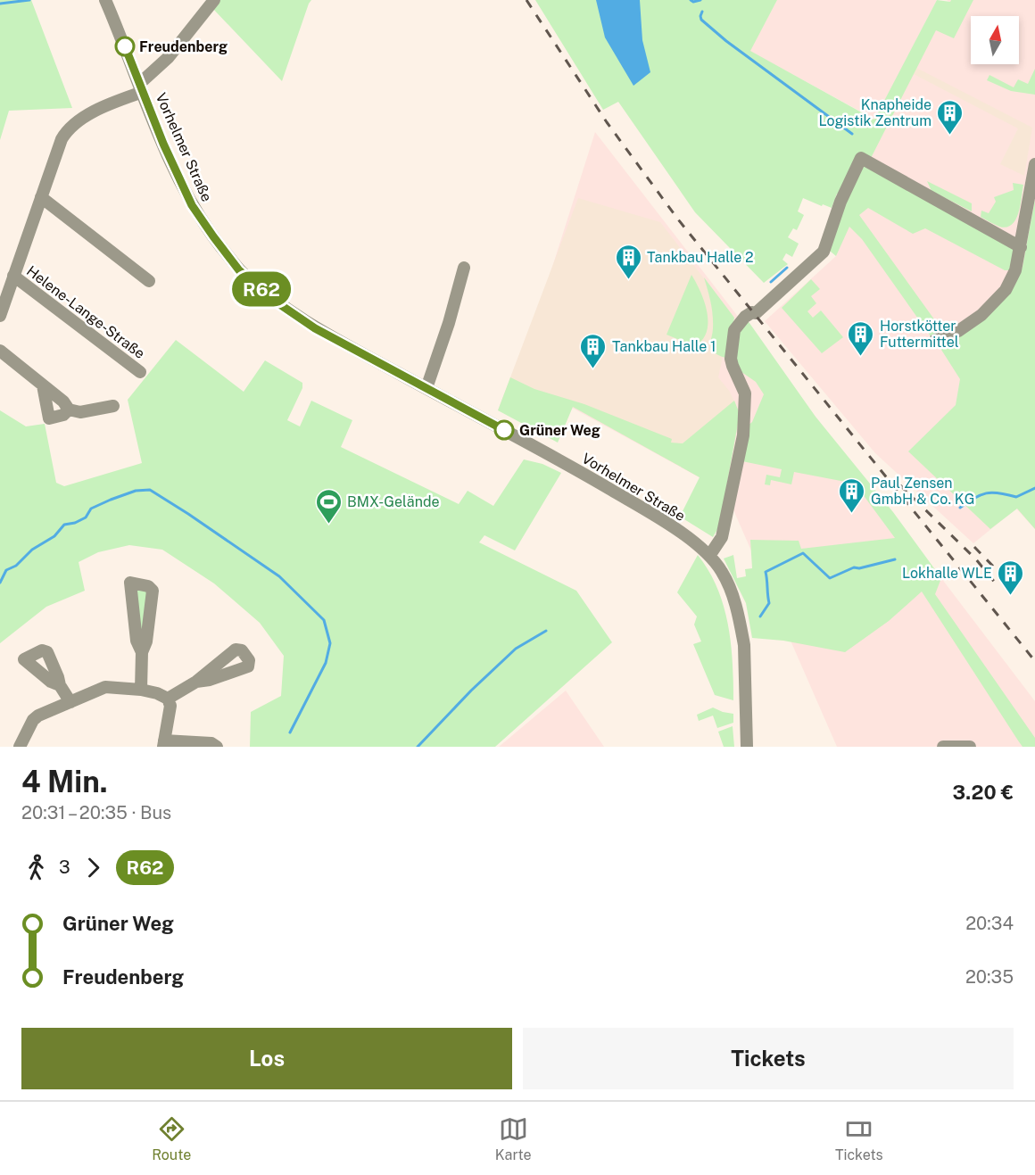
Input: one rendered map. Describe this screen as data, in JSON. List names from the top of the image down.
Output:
{
  "streets": {
    "street": ["Vorhelmer Straße", "Helene-Lange-Straße"]
  },
  "places": {
    "other": ["Freudenberg", "Grüner Weg"],
    "building": [
      "Knapheide Logistik Zentrum",
      "Tankbau Halle 2",
      "Horstkötter Futtermittel",
      "Tankbau Halle 1",
      "Paul Zensen GmbH & Co. KG",
      "Lokhalle WLE"
    ],
    "sports": ["BMX-Gelände"]
  },
  "lines": ["bus line R62"],
  "north": "top",
  "page": {
    "on_map": "R62",
    "heading": ["4 Min.", "20:31 – 20:35 · Bus", "3.20 €"],
    "legs": ["3", "R62"],
    "list": [
      {
        "name": "Grüner Weg",
        "value": "20:34"
      },
      {
        "name": "Freudenberg",
        "value": "20:35"
      }
    ],
    "buttons": ["Los", "Tickets"],
    "tabs": ["Route", "Karte", "Tickets"]
  }
}
